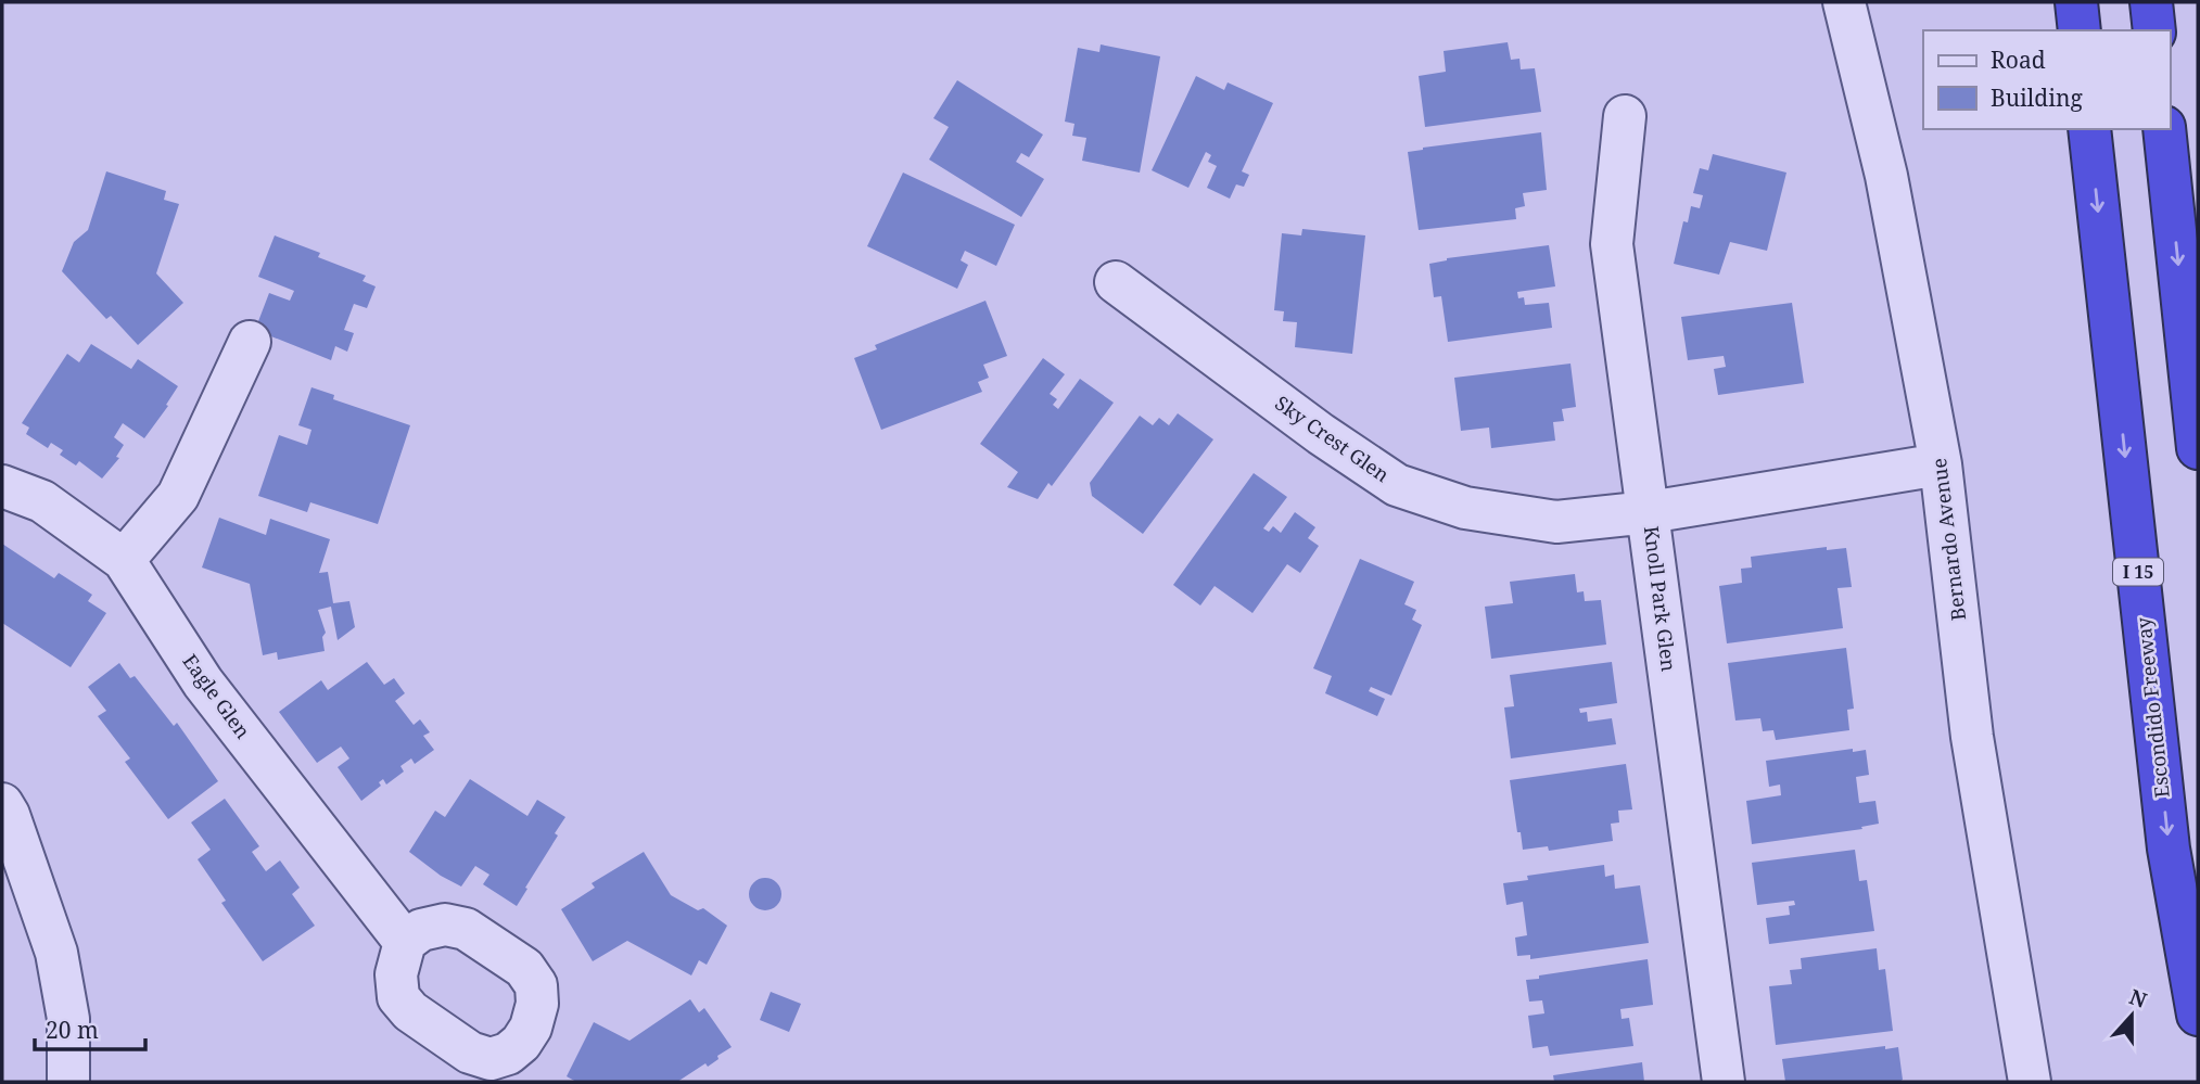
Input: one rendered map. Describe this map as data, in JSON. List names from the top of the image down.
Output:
{
  "streets": {
    "highway": ["I 15", "Escondido Freeway"],
    "street": [
      "Sky Crest Glen",
      "Bernardo Avenue",
      "Knoll Park Glen",
      "Eagle Glen"
    ]
  },
  "crossings": [
    ["Sky Crest Glen", "Bernardo Avenue"],
    ["Sky Crest Glen", "Knoll Park Glen"]
  ],
  "legend": ["Road", "Building"],
  "scale_bar": "20 m",
  "north": "top"
}
